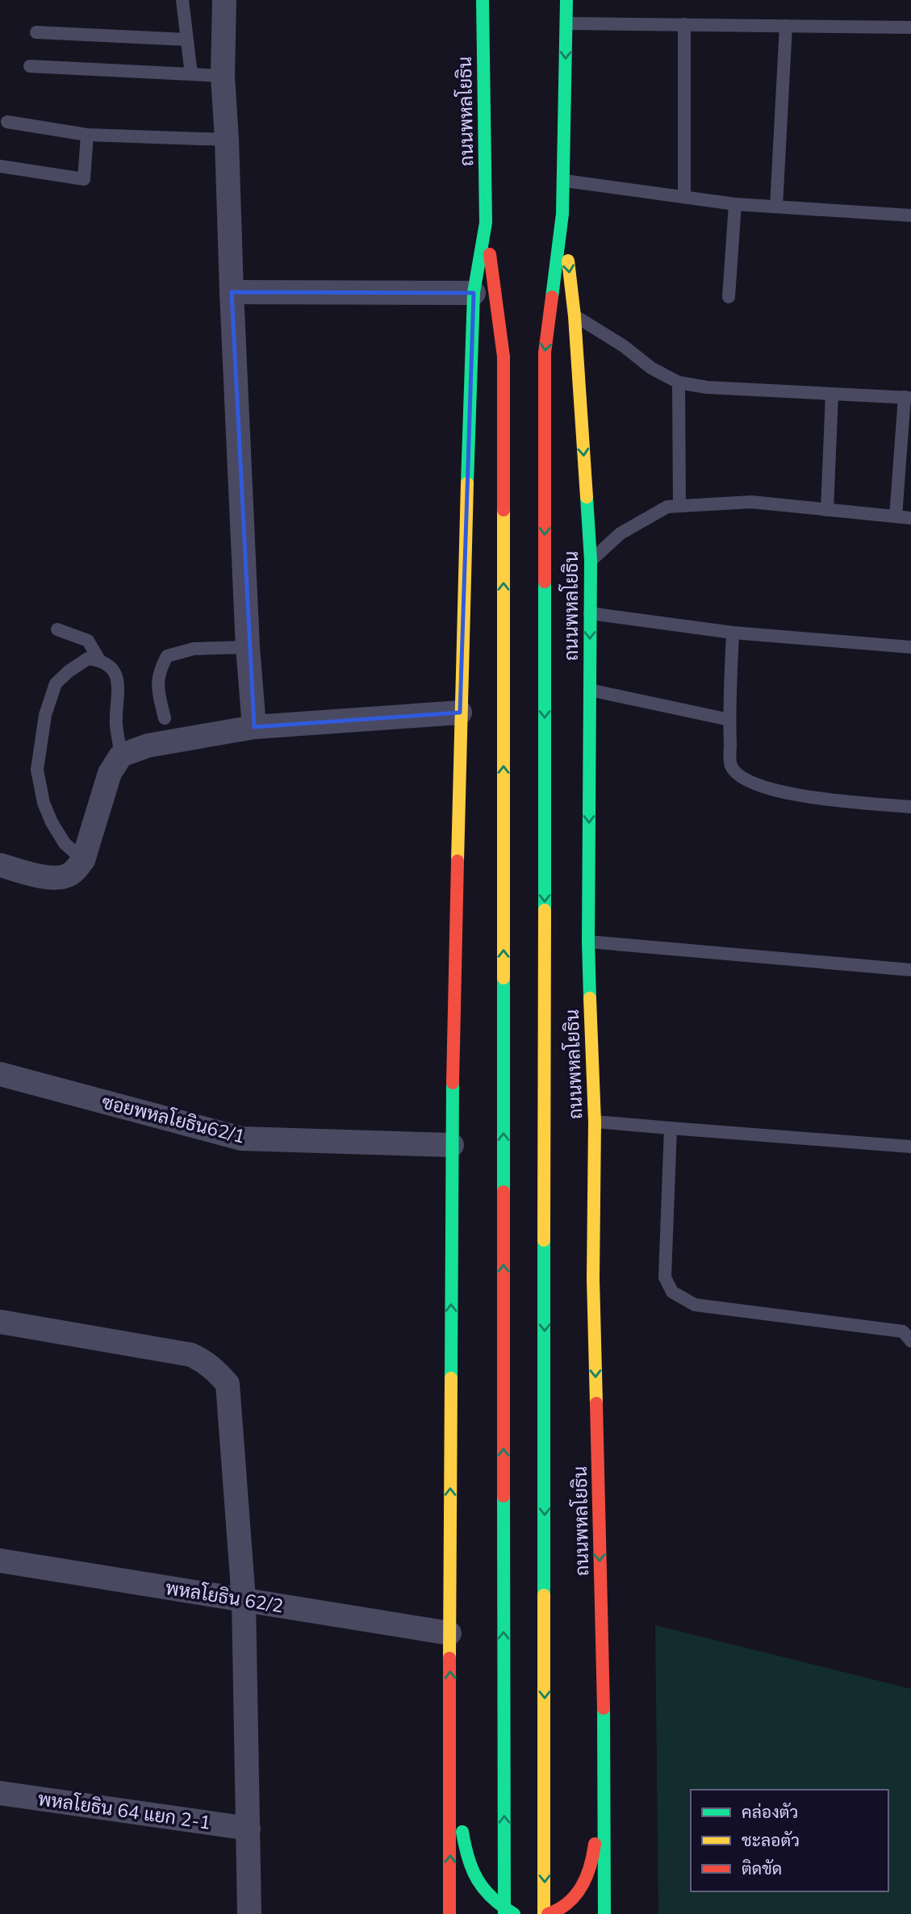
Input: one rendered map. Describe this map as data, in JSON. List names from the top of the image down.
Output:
{
  "streets": {
    "main road": ["ถนนพหลโยธิน"],
    "street": ["ซอยพหลโยธิน62/1", "พหลโยธิน 62/2", "พหลโยธิน 64 แยก 2-1"]
  },
  "crossings": [
    ["ถนนพหลโยธิน", "ซอยพหลโยธิน62/1"],
    ["ถนนพหลโยธิน", "พหลโยธิน 62/2"]
  ],
  "legend": ["คล่องตัว", "ชะลอตัว", "ติดขัด"]
}
